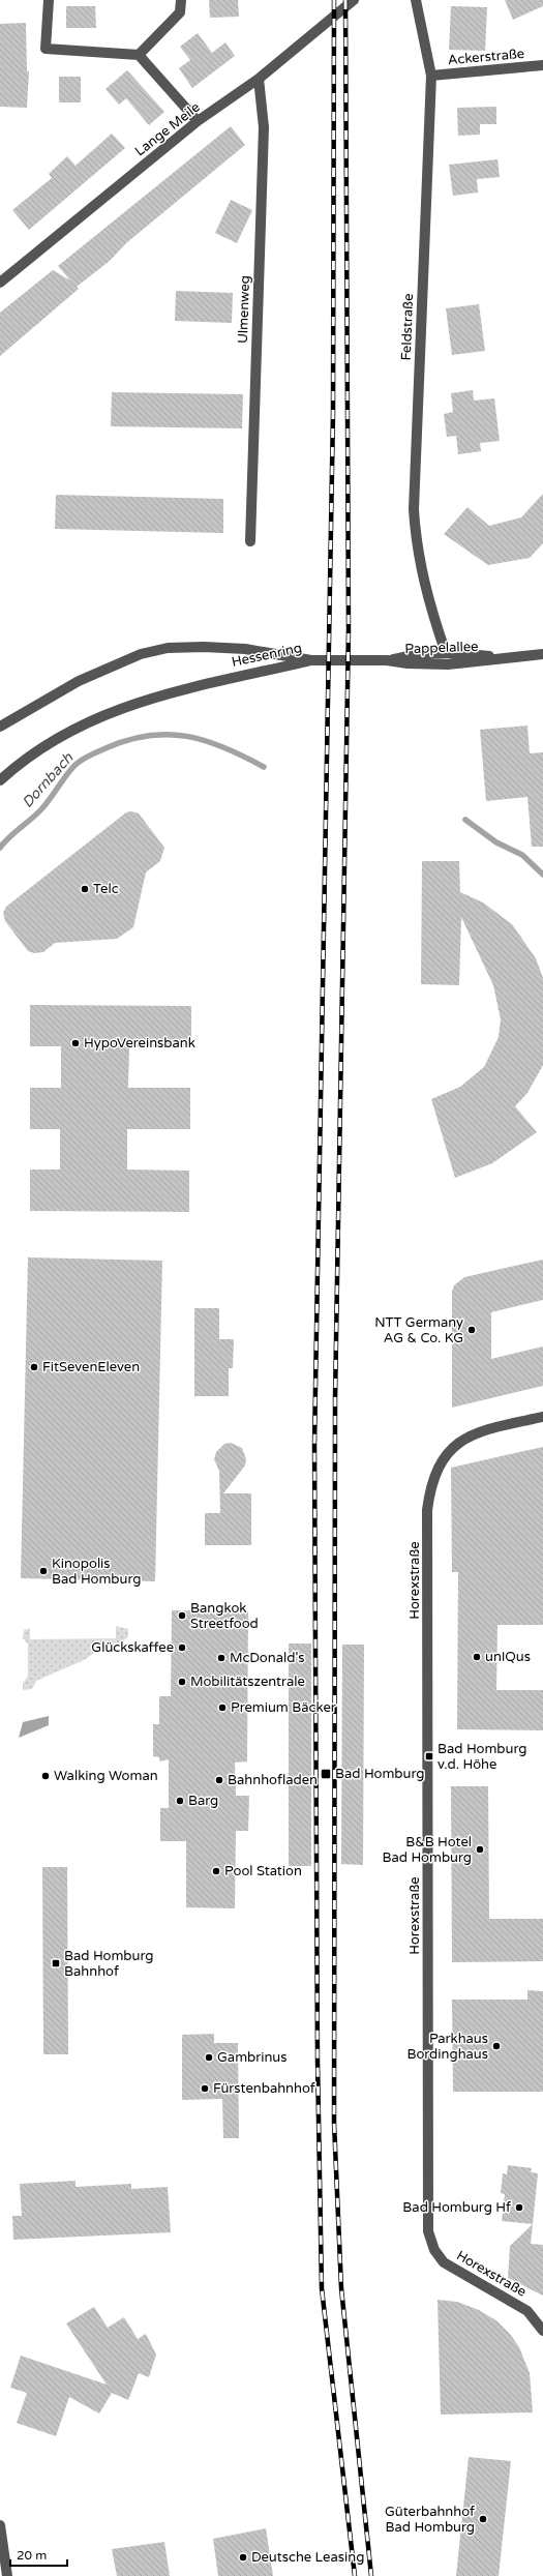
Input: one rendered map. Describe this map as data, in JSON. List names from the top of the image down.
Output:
{
  "streets": {
    "street": [
      "Ackerstraße",
      "Lange Meile",
      "Ulmenweg",
      "Feldstraße",
      "Pappelallee",
      "Hessenring",
      "Horexstraße"
    ]
  },
  "crossings": [
    ["Ackerstraße", "Feldstraße"],
    ["Lange Meile", "Ulmenweg"],
    ["Feldstraße", "Pappelallee"],
    ["Pappelallee", "Hessenring"]
  ],
  "water": ["Dornbach"],
  "places": {
    "other": [
      "Telc",
      "HypoVereinsbank",
      "NTT Germany AG & Co. KG",
      "FitSevenEleven",
      "Kinopolis Bad Homburg",
      "Bangkok Streetfood",
      "Glückskaffee",
      "unIQus",
      "McDonald's",
      "Mobilitätszentrale",
      "Premium Bäcker",
      "Walking Woman",
      "Bahnhofladen",
      "Barg",
      "B&B Hotel Bad Homburg",
      "Pool Station",
      "Parkhaus Bordinghaus",
      "Gambrinus",
      "Fürstenbahnhof",
      "Bad Homburg Hf",
      "Güterbahnhof Bad Homburg",
      "Deutsche Leasing"
    ],
    "transit": ["Bad Homburg v.d. Höhe", "Bad Homburg", "Bad Homburg Bahnhof"]
  },
  "scale_bar": "20 m"
}
